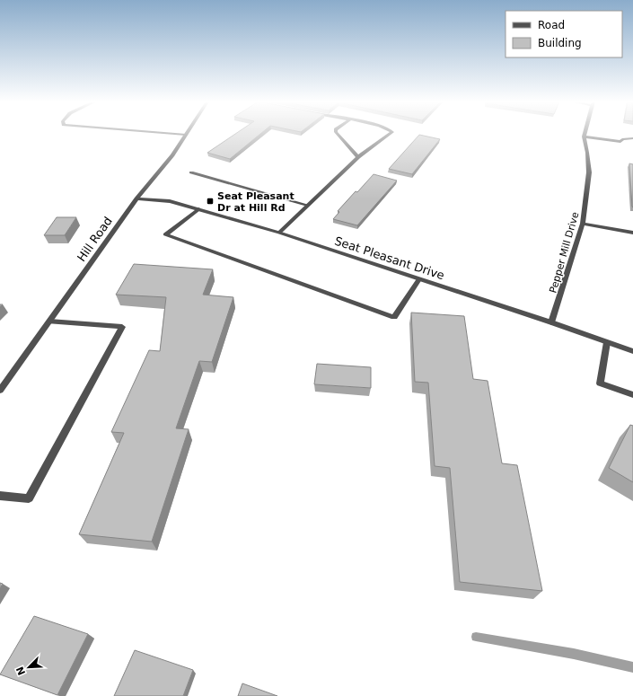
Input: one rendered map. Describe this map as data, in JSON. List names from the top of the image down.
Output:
{
  "streets": {
    "street": ["Hill Road", "Pepper Mill Drive", "Seat Pleasant Drive"]
  },
  "crossings": [
    ["Hill Road", "Seat Pleasant Drive"],
    ["Pepper Mill Drive", "Seat Pleasant Drive"]
  ],
  "places": {
    "transit": ["Seat Pleasant Dr at Hill Rd"]
  },
  "legend": ["Road", "Building"],
  "north": "bottom left"
}
